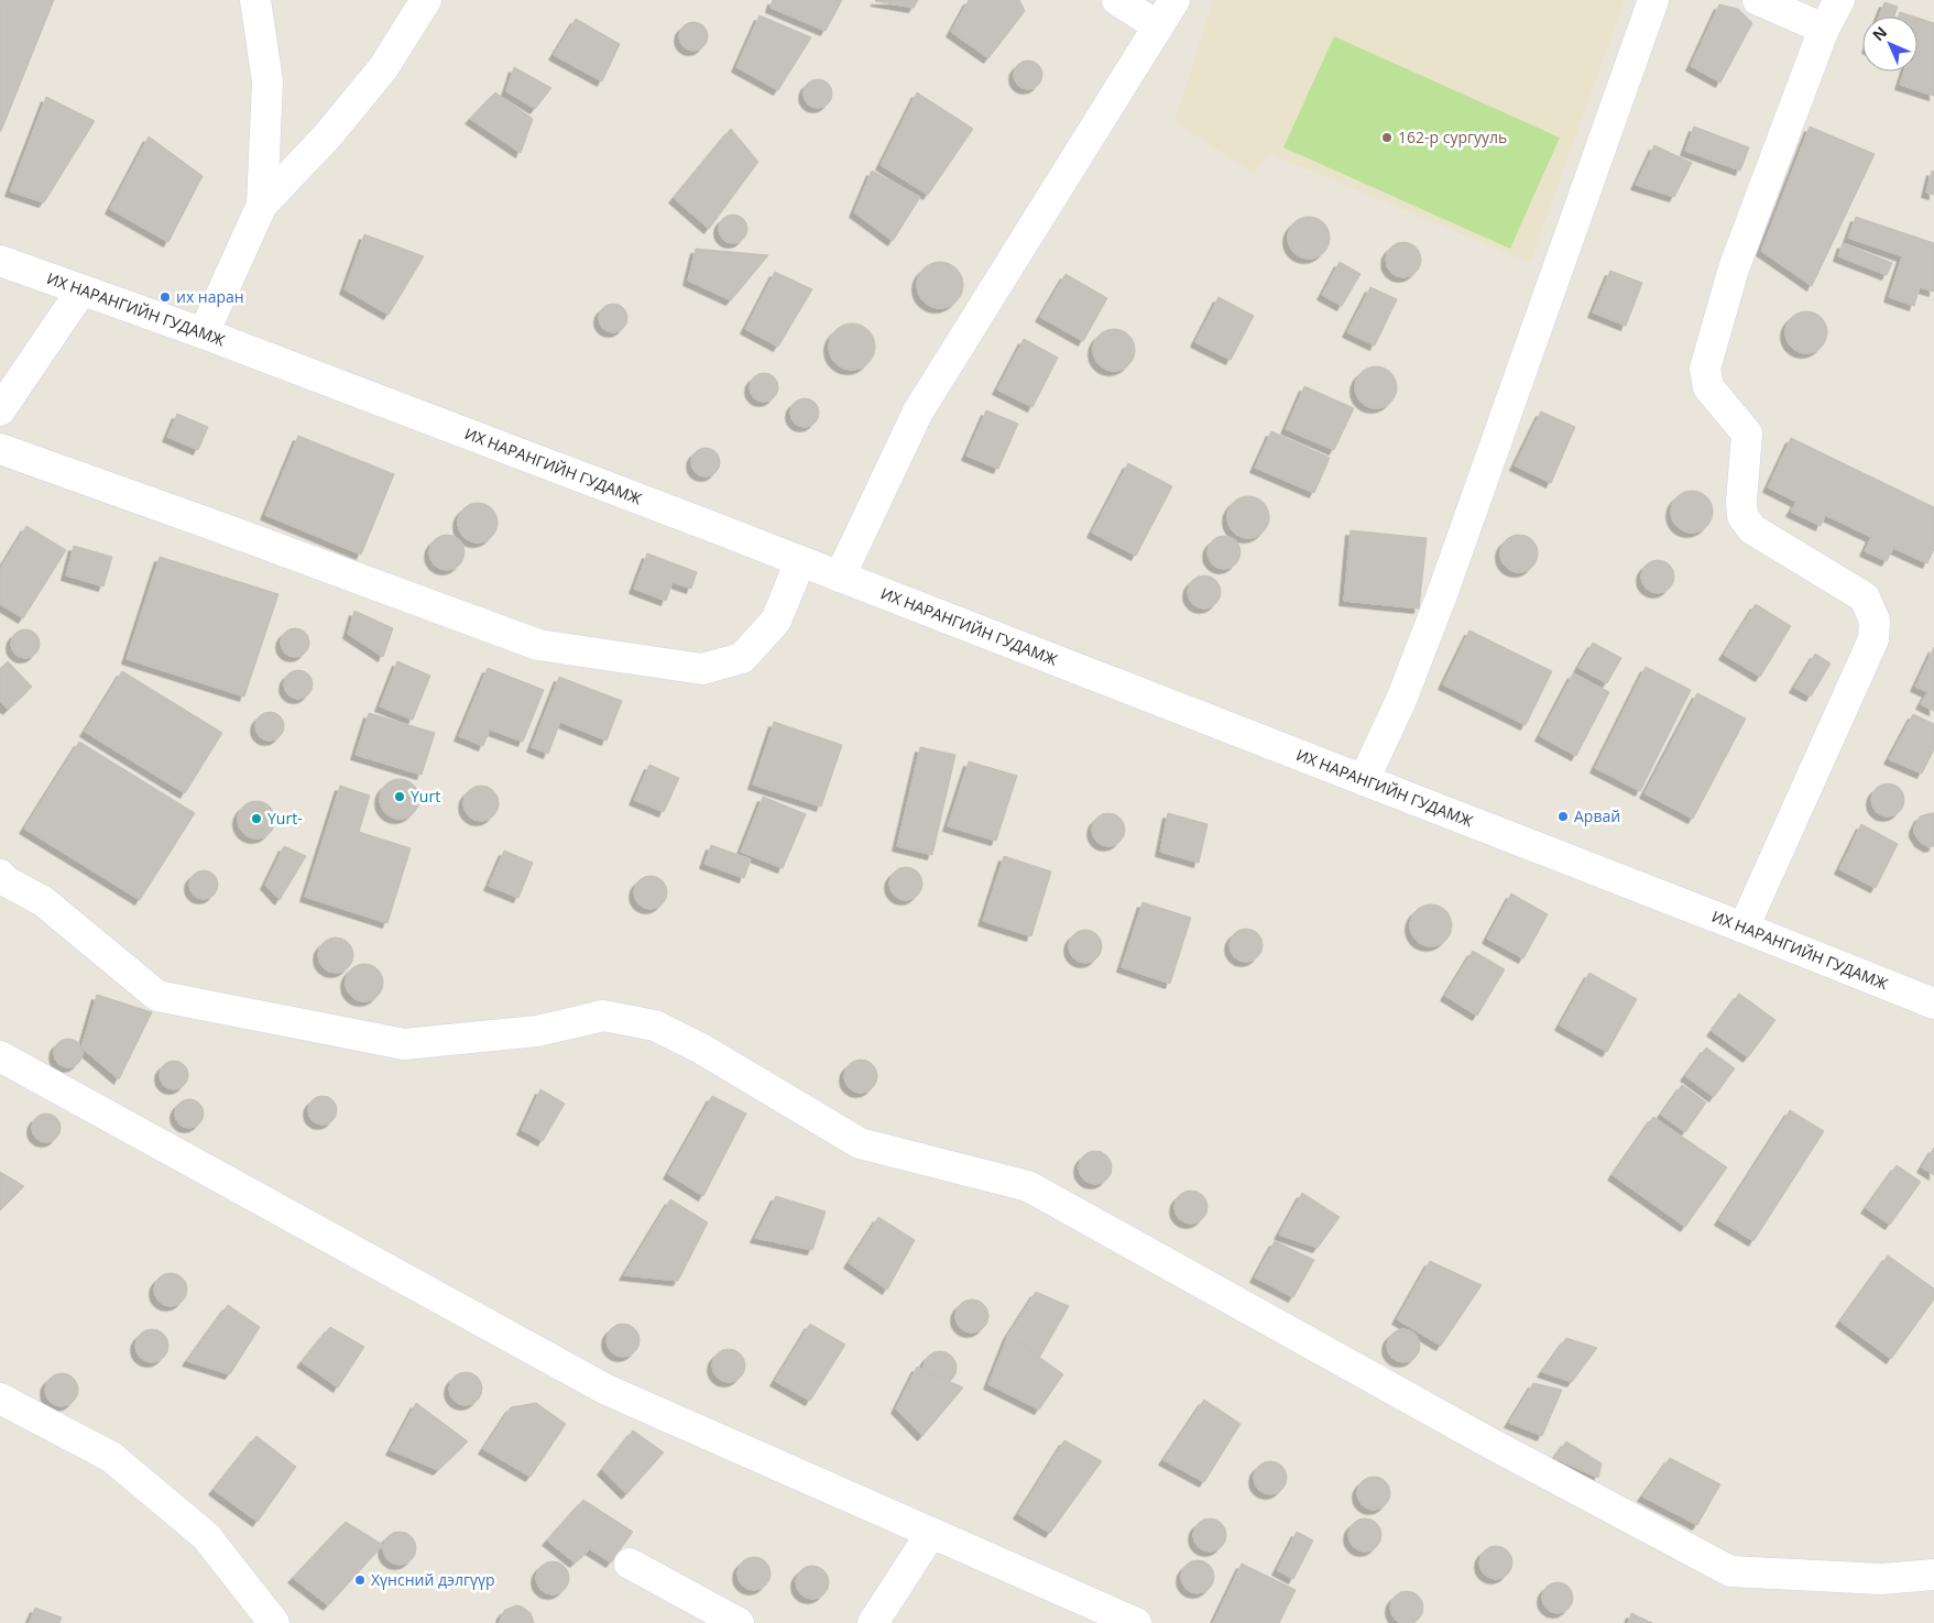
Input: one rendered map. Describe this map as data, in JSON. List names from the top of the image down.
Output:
{
  "streets": {
    "street": ["ИХ НАРАНГИЙН ГУДАМЖ"]
  },
  "places": [
    "162-р сургууль",
    "их наран",
    "Yurt",
    "Арвай",
    "Yurt-",
    "Хүнсний дэлгүүр"
  ],
  "north": "top left"
}
